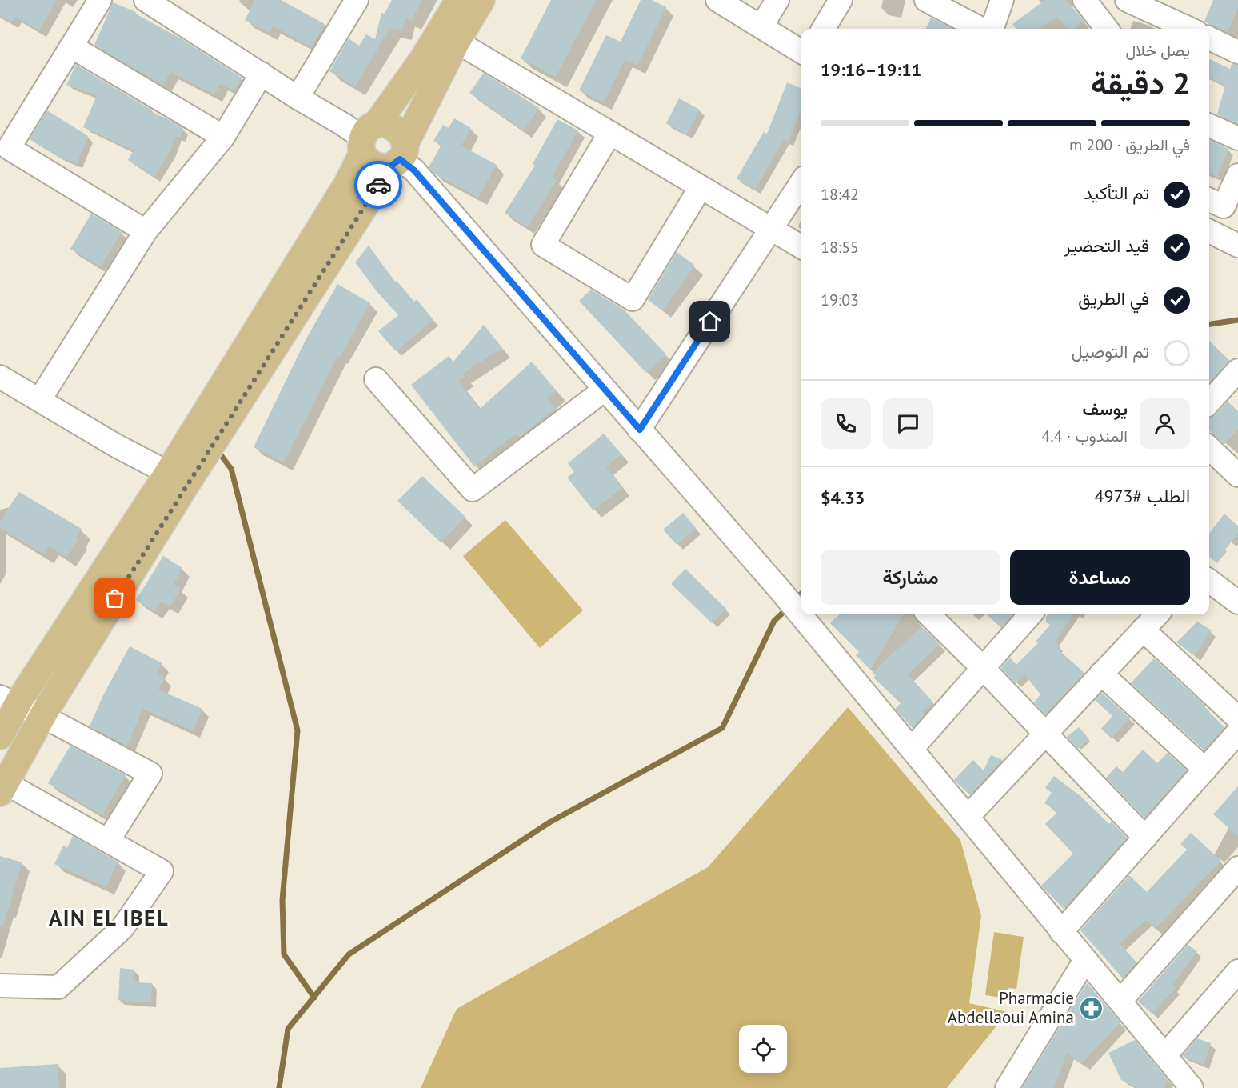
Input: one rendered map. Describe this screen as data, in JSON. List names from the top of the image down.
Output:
{
  "districts": ["AIN EL IBEL"],
  "places": {
    "pharmacy": ["Pharmacie Abdellaoui Amina"]
  },
  "page": {
    "heading": ["2 دقيقة", "يصل خلال", "19:11–19:16"],
    "panel": [
      "يوسف",
      "المندوب · 4.4",
      "الطلب #4973",
      "$4.33"
    ],
    "bar": "في الطريق · 200 m",
    "list": [
      ["تم التأكيد", "18:42"],
      ["قيد التحضير", "18:55"],
      ["في الطريق", "19:03"],
      "تم التوصيل"
    ],
    "buttons": ["مساعدة", "مشاركة"]
  }
}
